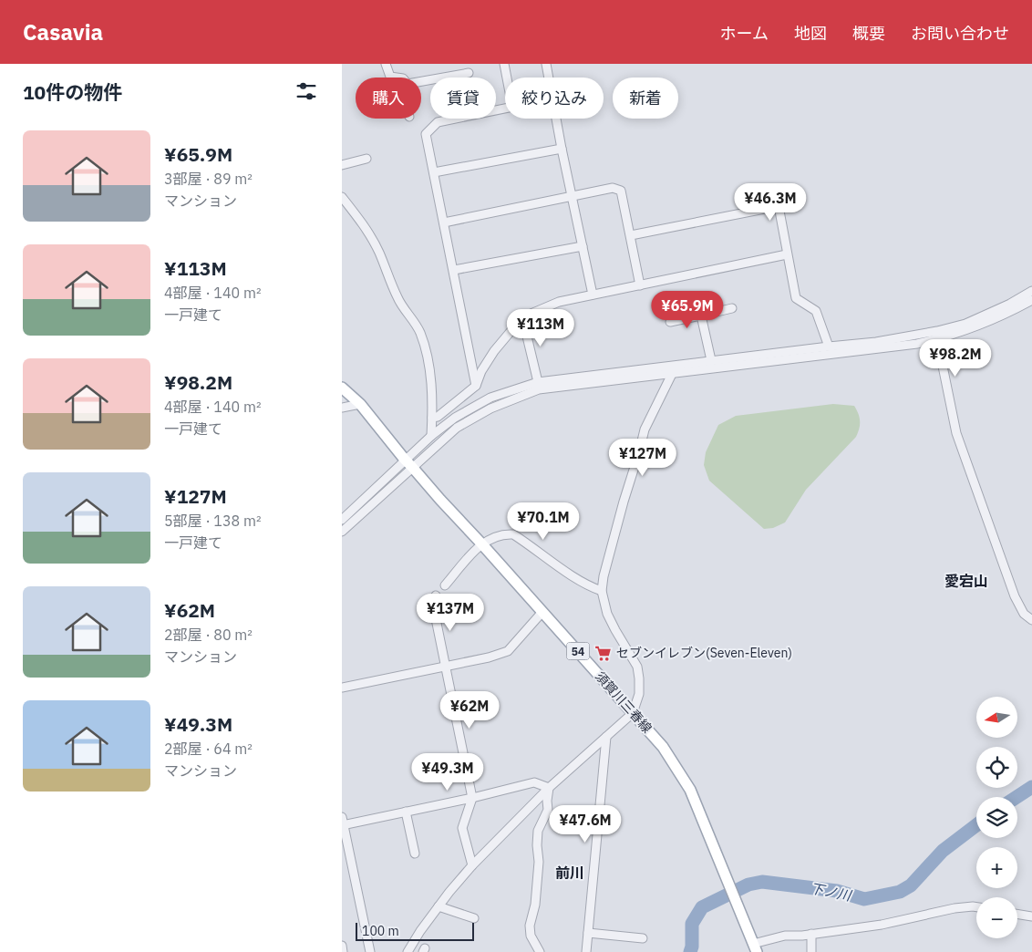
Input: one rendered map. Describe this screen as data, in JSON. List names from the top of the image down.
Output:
{
  "streets": {
    "main road": ["54", "須賀川三春線"]
  },
  "districts": ["愛宕山", "前川"],
  "water": ["下ノ川"],
  "places": {
    "supermarket": ["セブンイレブン(Seven-Eleven)"]
  },
  "scale_bar": "100 m",
  "north": "left",
  "page": {
    "header": "Casavia",
    "nav": [
      "ホーム",
      "地図",
      "概要",
      "お問い合わせ"
    ],
    "heading": "10件の物件",
    "chip": [
      "購入",
      "賃貸",
      "絞り込み",
      "新着"
    ],
    "list": [
      {
        "name": "¥65.9M",
        "note": "3部屋 · 89 m² · マンション"
      },
      {
        "name": "¥113M",
        "note": "4部屋 · 140 m² · 一戸建て"
      },
      {
        "name": "¥98.2M",
        "note": "4部屋 · 140 m² · 一戸建て"
      },
      {
        "name": "¥127M",
        "note": "5部屋 · 138 m² · 一戸建て"
      },
      {
        "name": "¥62M",
        "note": "2部屋 · 80 m² · マンション"
      },
      {
        "name": "¥49.3M",
        "note": "2部屋 · 64 m² · マンション"
      }
    ],
    "price": [
      "¥46.3M",
      "¥65.9M",
      "¥113M",
      "¥98.2M",
      "¥127M",
      "¥70.1M",
      "¥137M",
      "¥62M",
      "¥49.3M",
      "¥47.6M"
    ],
    "map_buttons": ["+", "−"],
    "scale": "100 m"
  }
}
